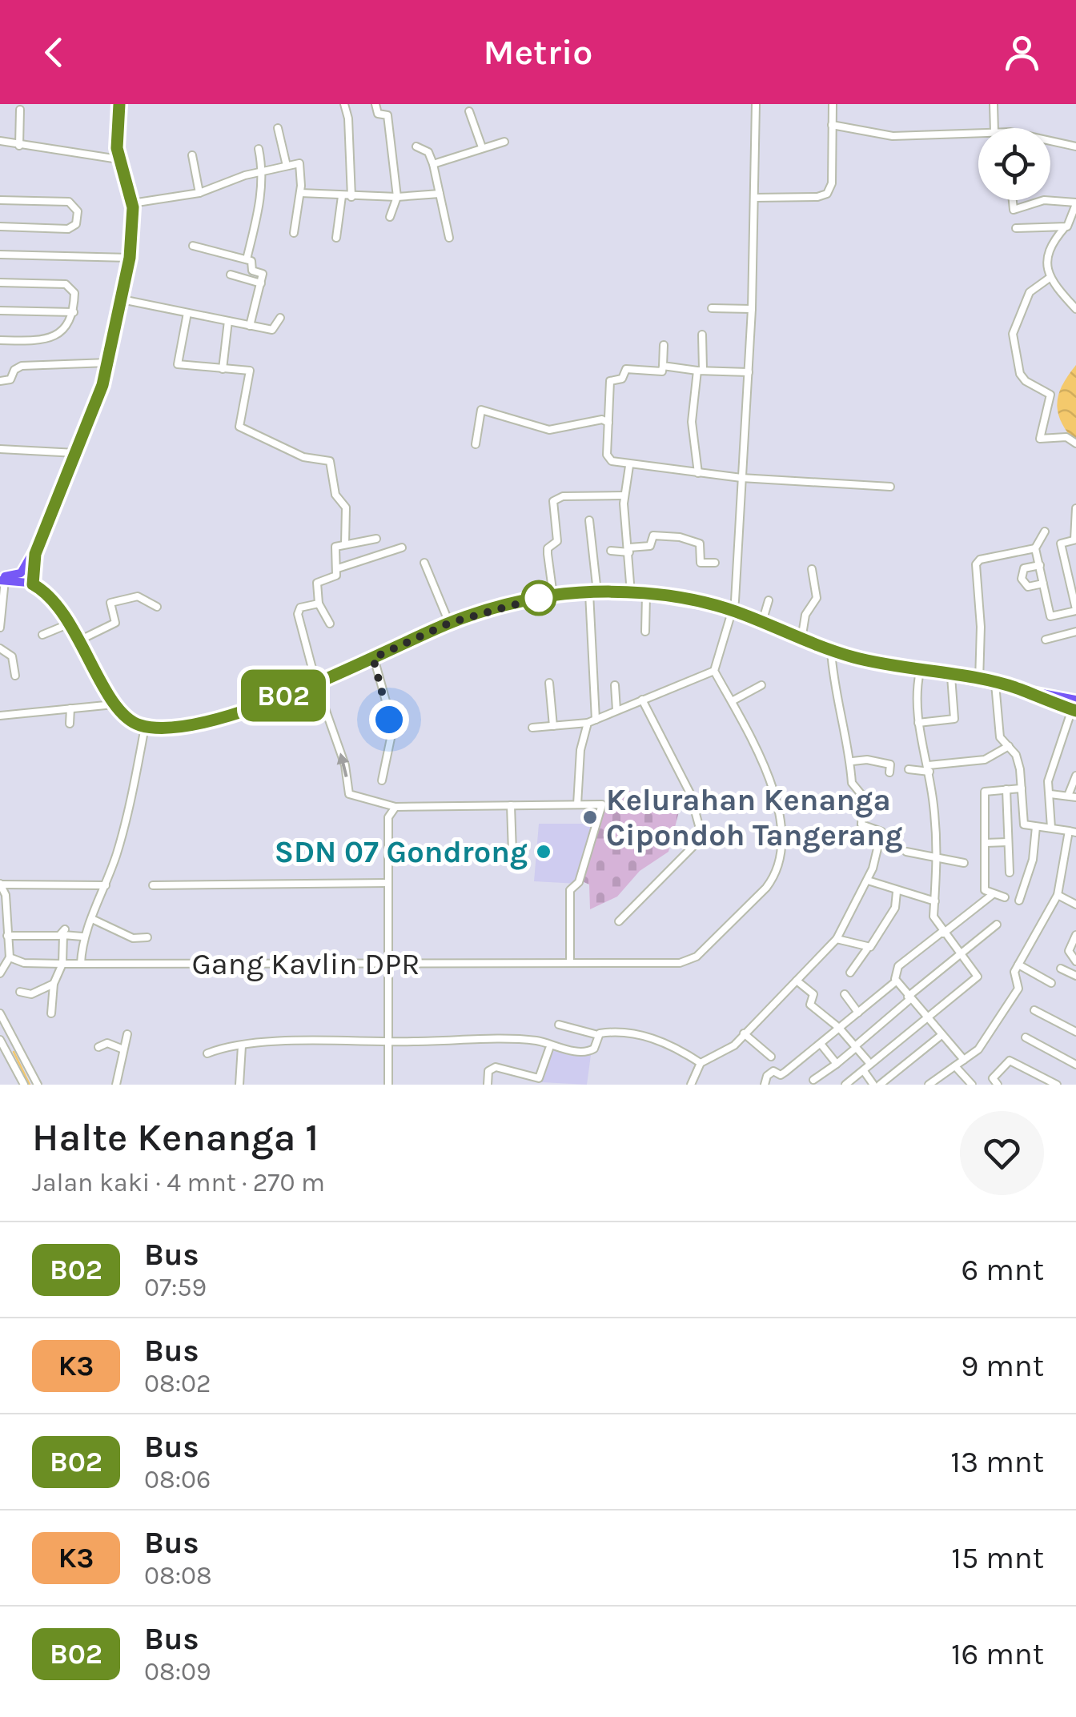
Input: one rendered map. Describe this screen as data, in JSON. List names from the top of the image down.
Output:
{
  "streets": {
    "street": ["Gang Kavlin DPR"]
  },
  "places": ["Kelurahan Kenanga Cipondoh Tangerang", "SDN 07 Gondrong"],
  "lines": ["bus line B02"],
  "page": {
    "header": "Metrio",
    "on_map": "B02",
    "heading": ["Halte Kenanga 1", "Jalan kaki · 4 mnt · 270 m"],
    "list": [
      {
        "mark": "B02",
        "name": "Bus",
        "note": "07:59",
        "value": "6 mnt"
      },
      {
        "mark": "K3",
        "name": "Bus",
        "note": "08:02",
        "value": "9 mnt"
      },
      {
        "mark": "B02",
        "name": "Bus",
        "note": "08:06",
        "value": "13 mnt"
      },
      {
        "mark": "K3",
        "name": "Bus",
        "note": "08:08",
        "value": "15 mnt"
      },
      {
        "mark": "B02",
        "name": "Bus",
        "note": "08:09",
        "value": "16 mnt"
      }
    ]
  }
}
